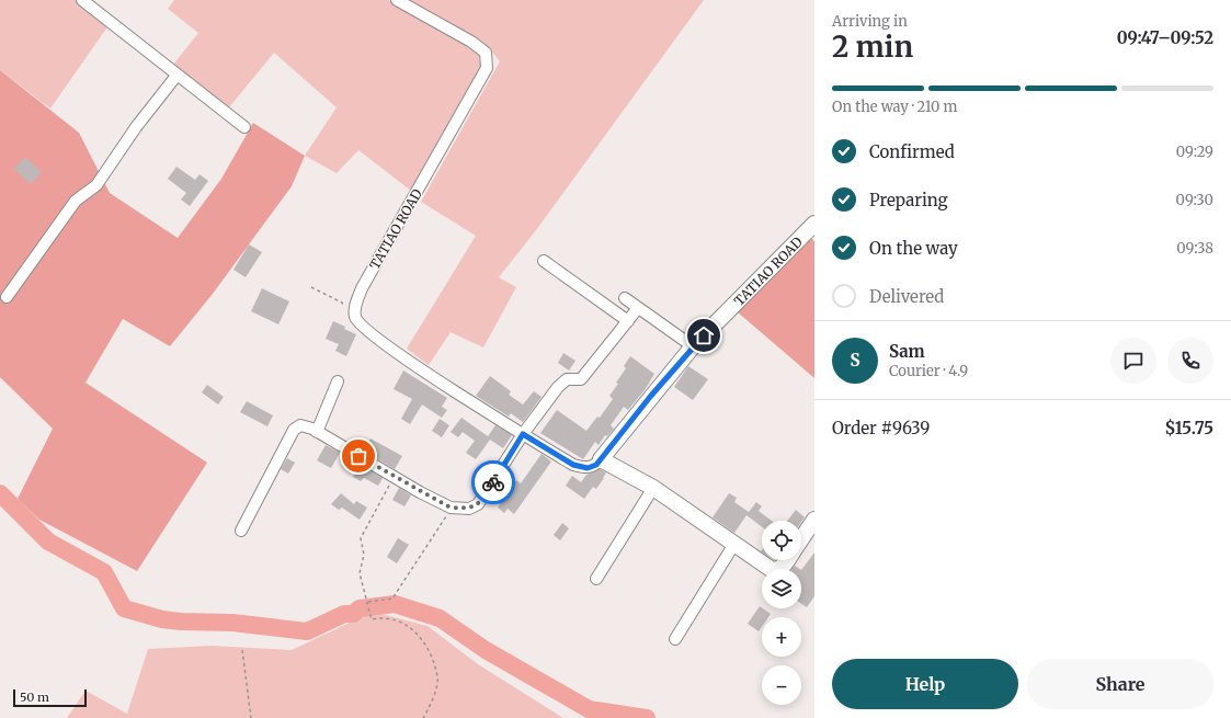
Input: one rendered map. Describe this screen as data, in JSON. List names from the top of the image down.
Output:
{
  "streets": {
    "street": ["TATIAO ROAD"]
  },
  "scale_bar": "50 m",
  "page": {
    "heading": ["2 min", "Arriving in", "09:47–09:52"],
    "panel": [
      "Sam",
      "Courier · 4.9",
      "Order #9639",
      "$15.75"
    ],
    "bar": "On the way · 210 m",
    "list": [
      ["Confirmed", "09:29"],
      ["Preparing", "09:30"],
      ["On the way", "09:38"],
      "Delivered"
    ],
    "round": "S",
    "map_buttons": ["+", "−"],
    "buttons": ["Help", "Share"],
    "scale": "50 m"
  }
}
